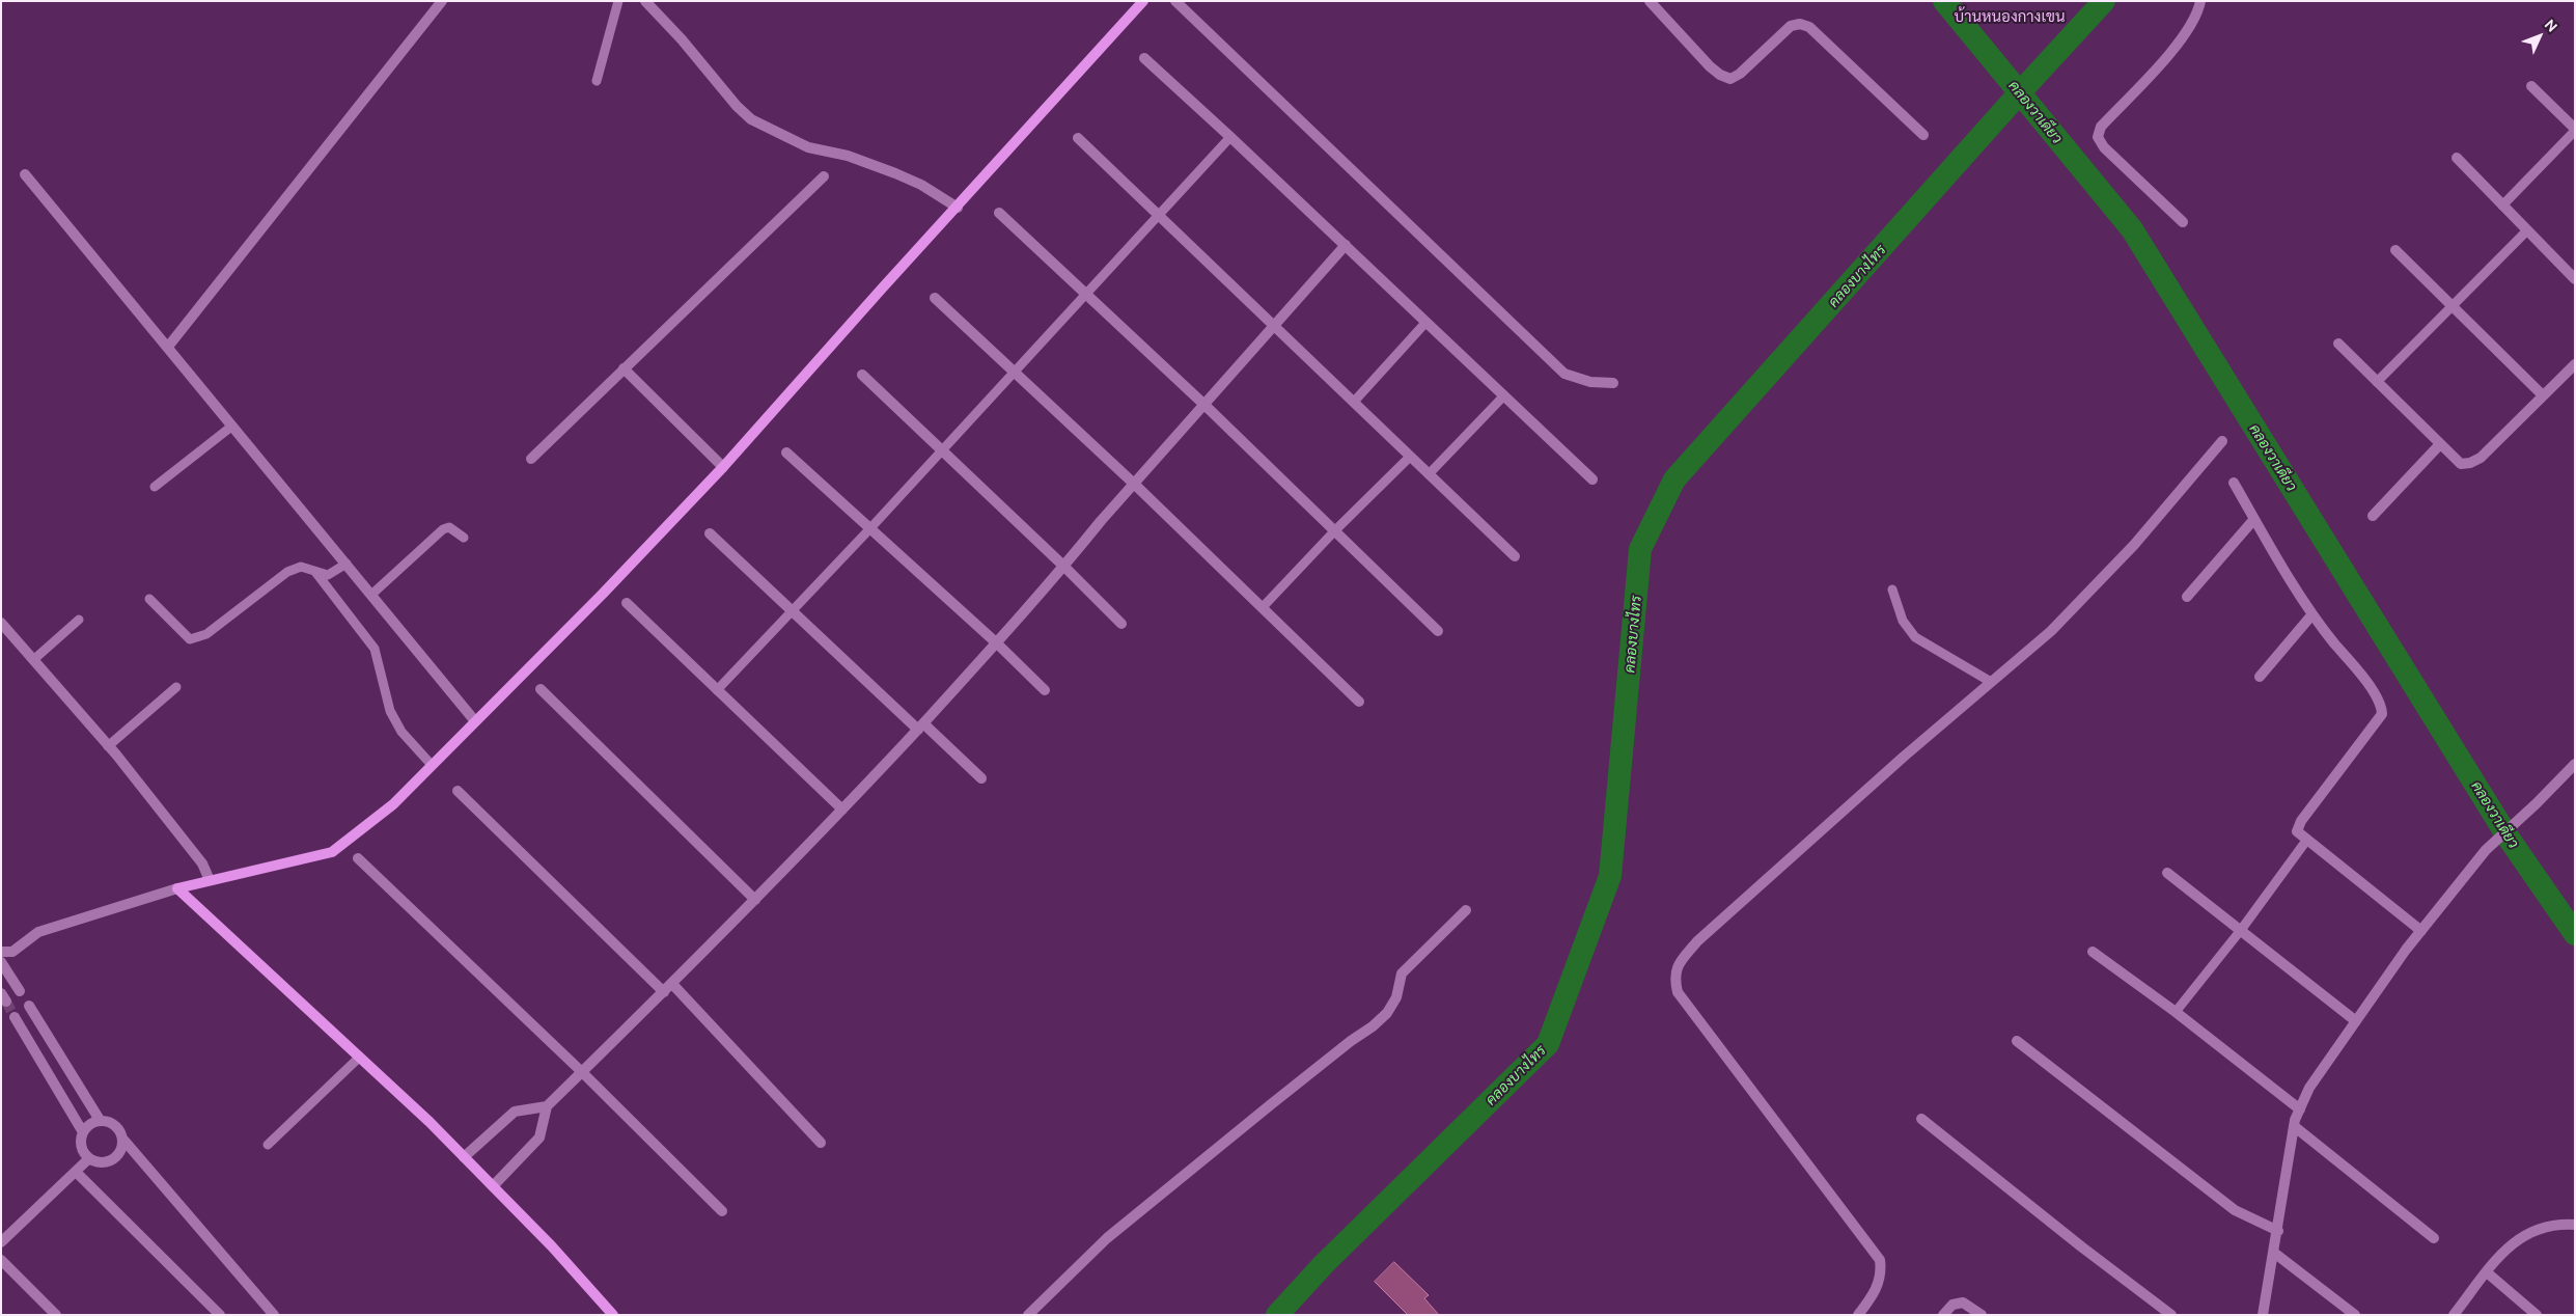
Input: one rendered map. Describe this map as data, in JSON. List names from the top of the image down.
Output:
{
  "districts": ["บ้านหนองกางเขน"],
  "water": ["คลองวาเดียว", "คลองบางไทร"],
  "north": "top right"
}
